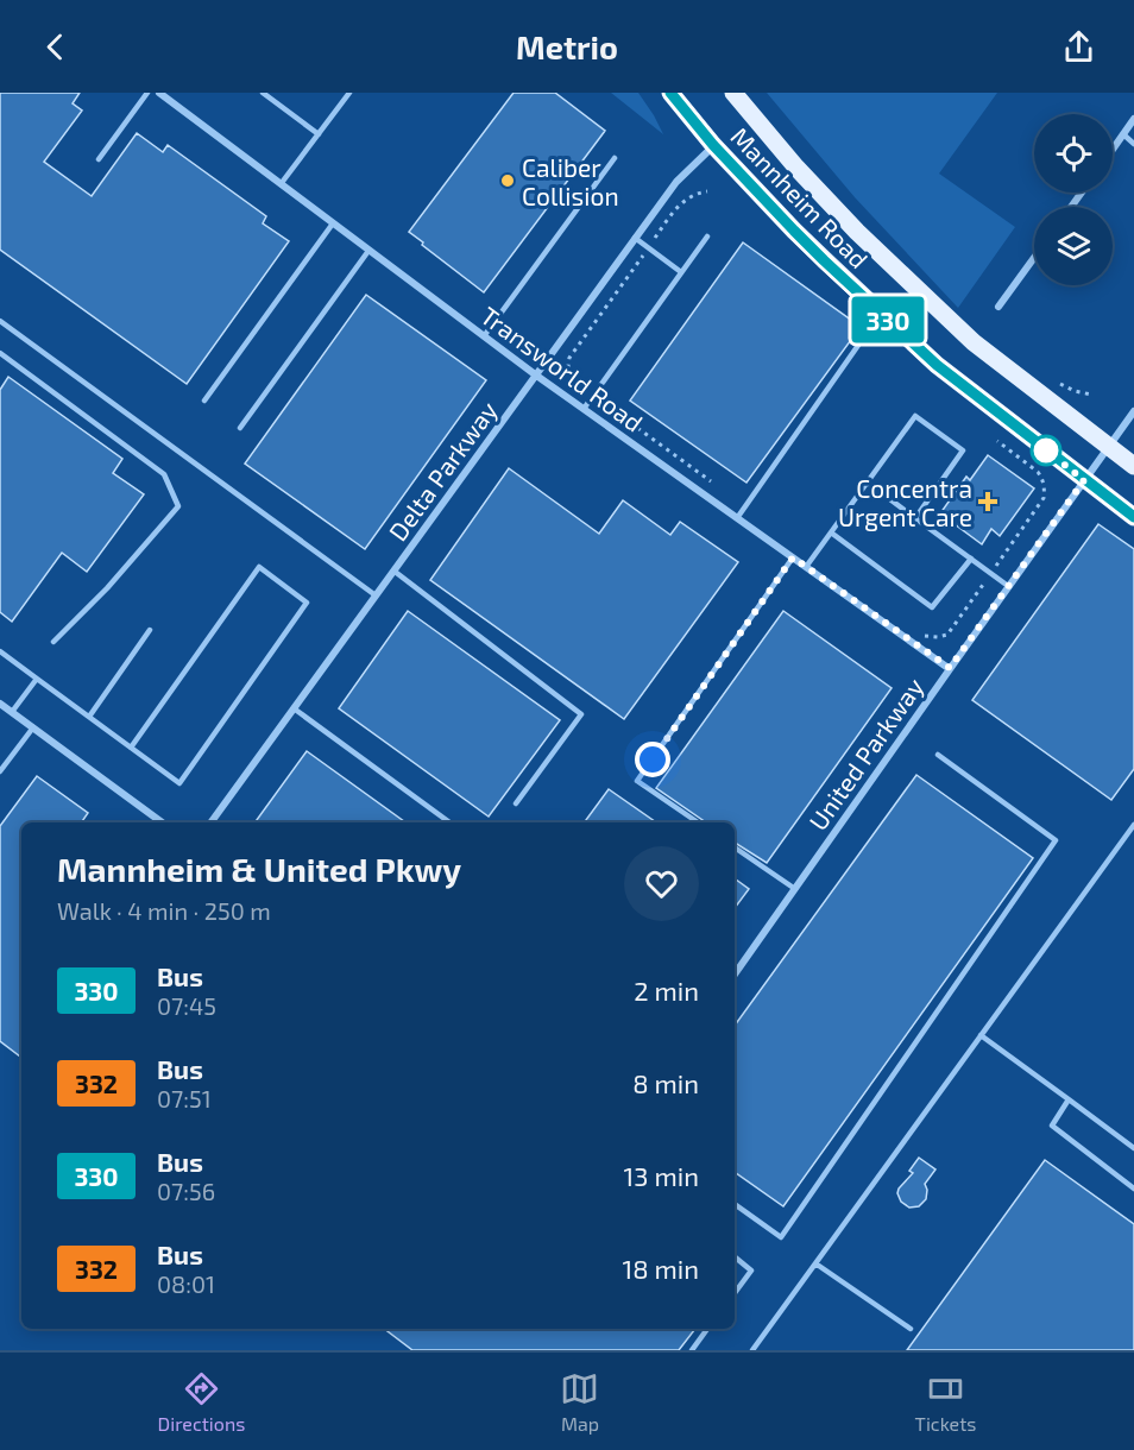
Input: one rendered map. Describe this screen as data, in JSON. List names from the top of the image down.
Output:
{
  "streets": {
    "main road": ["Mannheim Road"],
    "street": ["Transworld Road", "Delta Parkway", "United Parkway"]
  },
  "crossings": [
    ["Mannheim Road", "Delta Parkway"],
    ["Mannheim Road", "United Parkway"],
    ["Transworld Road", "Delta Parkway"],
    ["Transworld Road", "United Parkway"]
  ],
  "places": {
    "other": ["Caliber Collision"],
    "health": ["Concentra Urgent Care"]
  },
  "lines": ["bus line 330"],
  "page": {
    "header": "Metrio",
    "on_map": "330",
    "heading": ["Mannheim & United Pkwy", "Walk · 4 min · 250 m"],
    "list": [
      {
        "mark": "330",
        "name": "Bus",
        "note": "07:45",
        "value": "2 min"
      },
      {
        "mark": "332",
        "name": "Bus",
        "note": "07:51",
        "value": "8 min"
      },
      {
        "mark": "330",
        "name": "Bus",
        "note": "07:56",
        "value": "13 min"
      },
      {
        "mark": "332",
        "name": "Bus",
        "note": "08:01",
        "value": "18 min"
      }
    ],
    "tabs": ["Directions", "Map", "Tickets"]
  }
}
